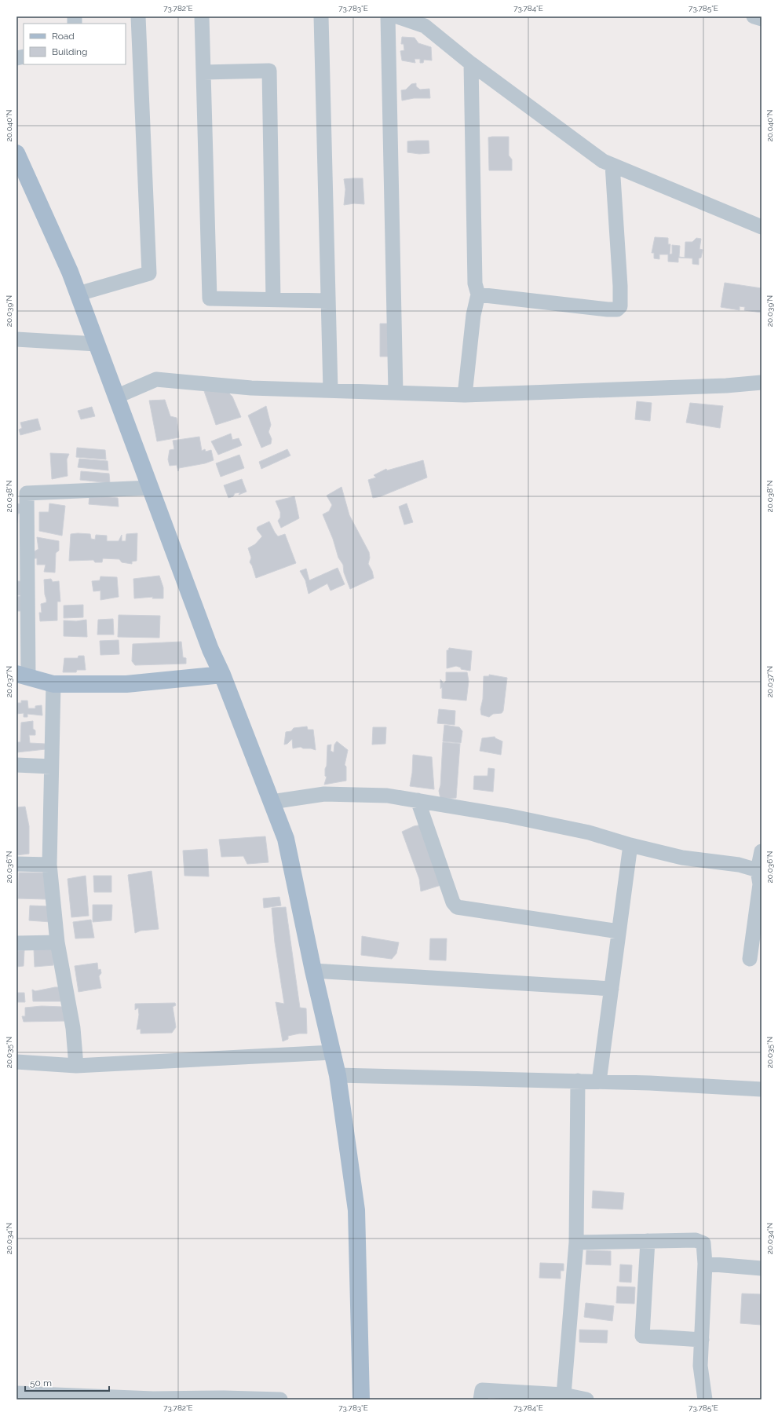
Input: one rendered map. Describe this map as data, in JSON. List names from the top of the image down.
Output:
{
  "legend": ["Road", "Building"],
  "scale_bar": "50 m",
  "coordinates": [
    "73.782°E",
    "73.783°E",
    "73.784°E",
    "73.785°E",
    "20.040°N",
    "20.039°N",
    "20.038°N",
    "20.037°N",
    "20.036°N",
    "20.035°N",
    "20.034°N"
  ]
}
